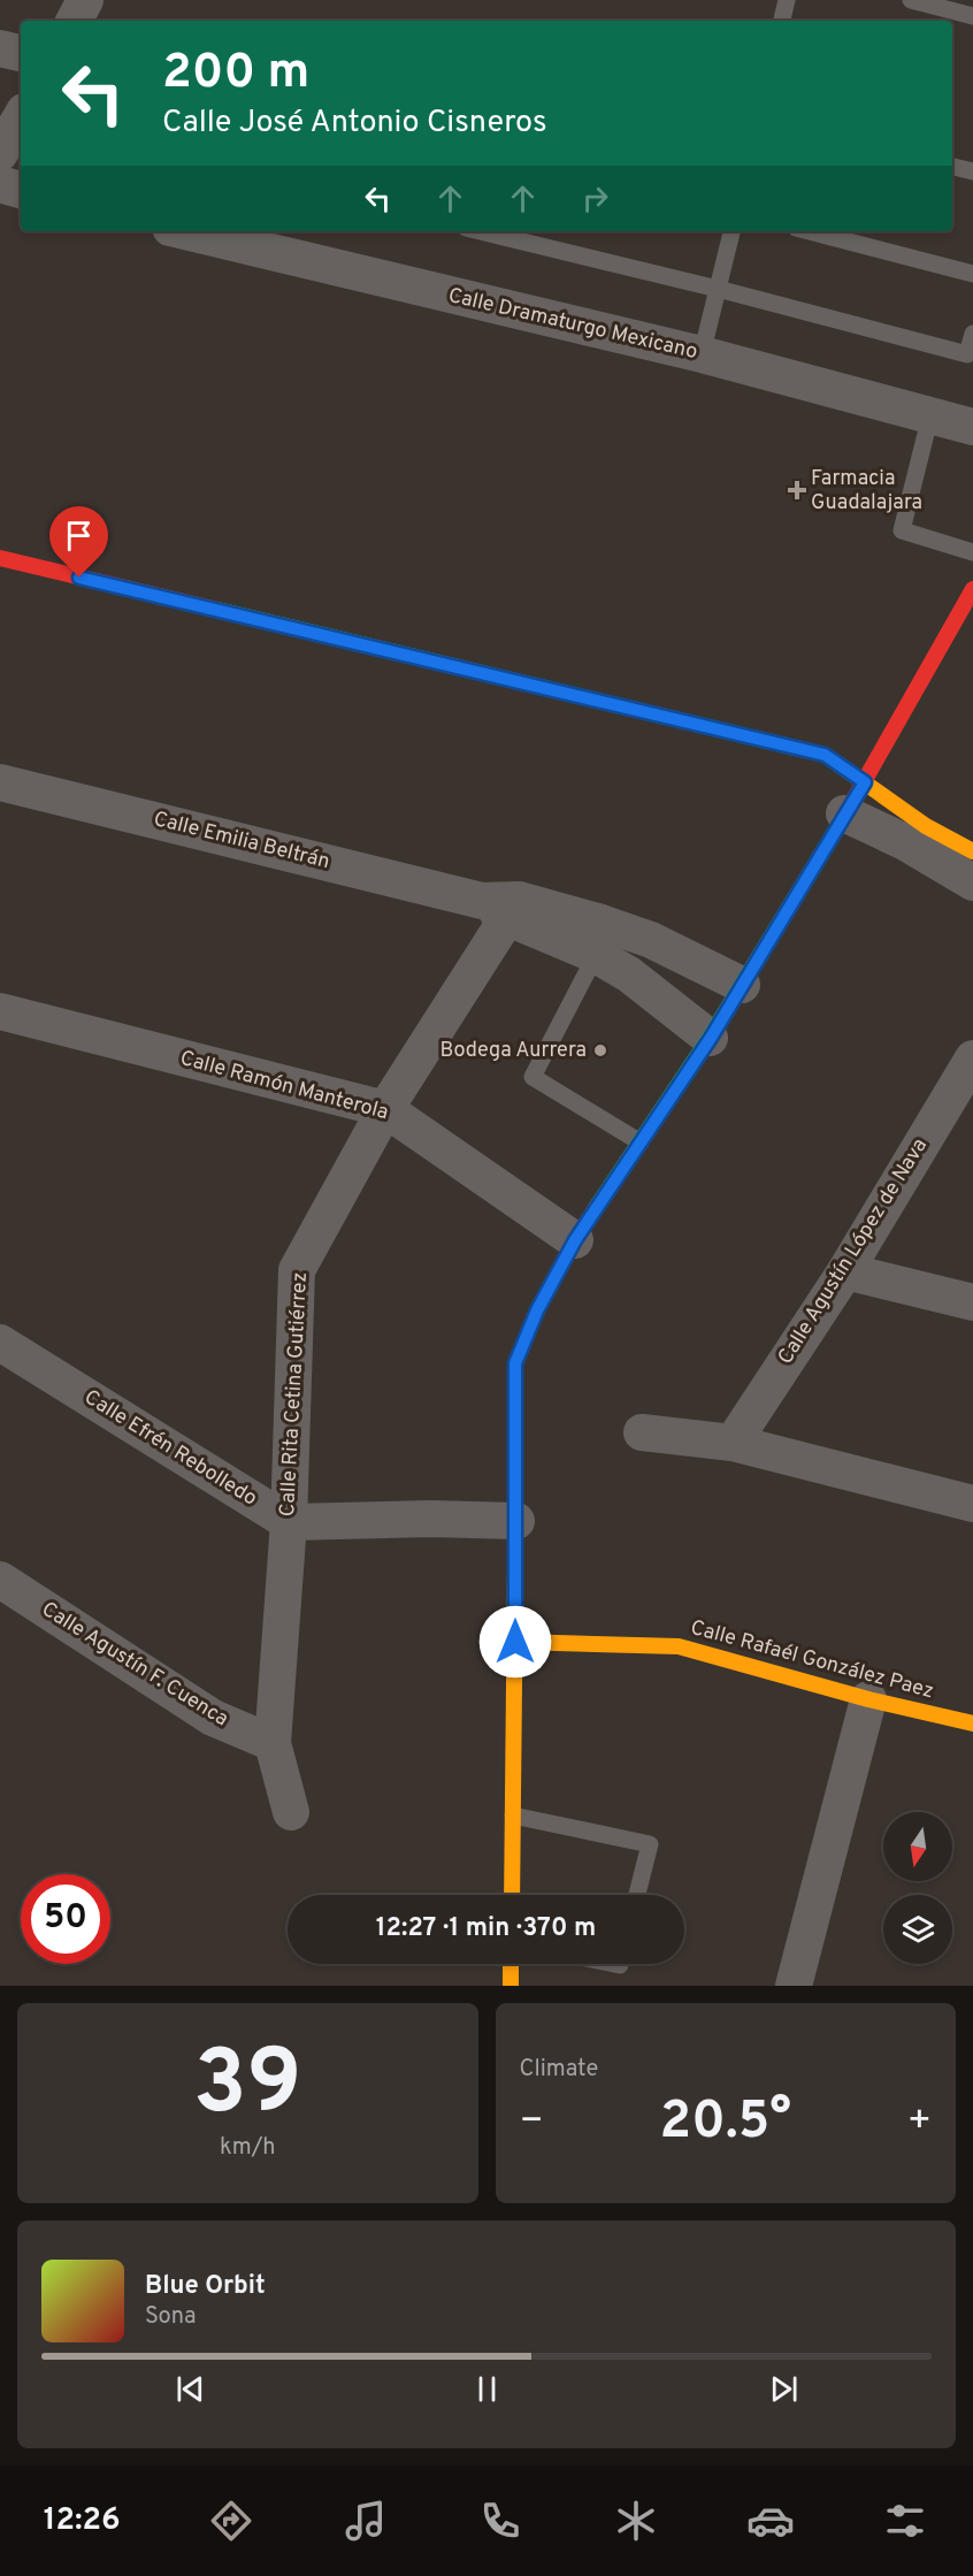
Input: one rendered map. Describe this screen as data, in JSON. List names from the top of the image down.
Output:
{
  "streets": {
    "main road": ["Calle Rafaél González Paez"],
    "street": [
      "Calle Dramaturgo Mexicano",
      "Calle Emilia Beltrán",
      "Calle Ramón Manterola",
      "Calle Agustín López de Nava",
      "Calle Rita Cetina Gutiérrez",
      "Calle Efrén Rebolledo",
      "Calle Agustín F. Cuenca"
    ]
  },
  "crossings": [
    ["Calle Emilia Beltrán", "Calle Rita Cetina Gutiérrez"],
    ["Calle Ramón Manterola", "Calle Rita Cetina Gutiérrez"],
    ["Calle Rita Cetina Gutiérrez", "Calle Efrén Rebolledo"],
    ["Calle Rita Cetina Gutiérrez", "Calle Agustín F. Cuenca"]
  ],
  "places": {
    "health": ["Farmacia Guadalajara"],
    "other": ["Bodega Aurrera"]
  },
  "north": "bottom",
  "page": {
    "turn": ["200 m", "Calle José Antonio Cisneros"],
    "limit": "50",
    "trip": "12:27 · 1 min · 370 m",
    "tile": [
      ["39", "km/h"],
      "Climate"
    ],
    "heat": ["−", "20.5°", "+"],
    "song": ["Blue Orbit", "Sona"],
    "tabs": "12:26"
  }
}
